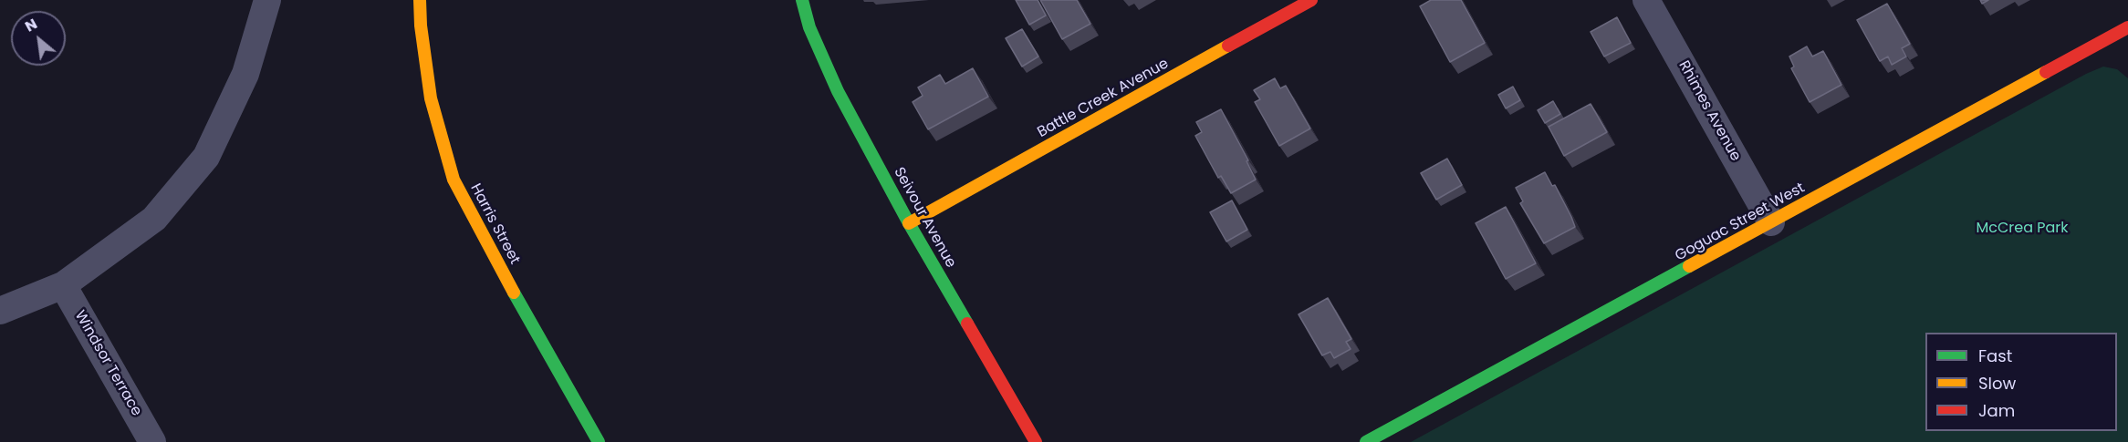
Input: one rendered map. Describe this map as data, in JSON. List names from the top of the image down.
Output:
{
  "streets": {
    "street": [
      "Battle Creek Avenue",
      "Rhimes Avenue",
      "Seivour Avenue",
      "Goguac Street West",
      "Harris Street",
      "Windsor Terrace"
    ]
  },
  "crossings": [
    ["Battle Creek Avenue", "Seivour Avenue"],
    ["Rhimes Avenue", "Goguac Street West"]
  ],
  "parks": ["McCrea Park"],
  "legend": ["Fast", "Slow", "Jam"],
  "north": "top left"
}
